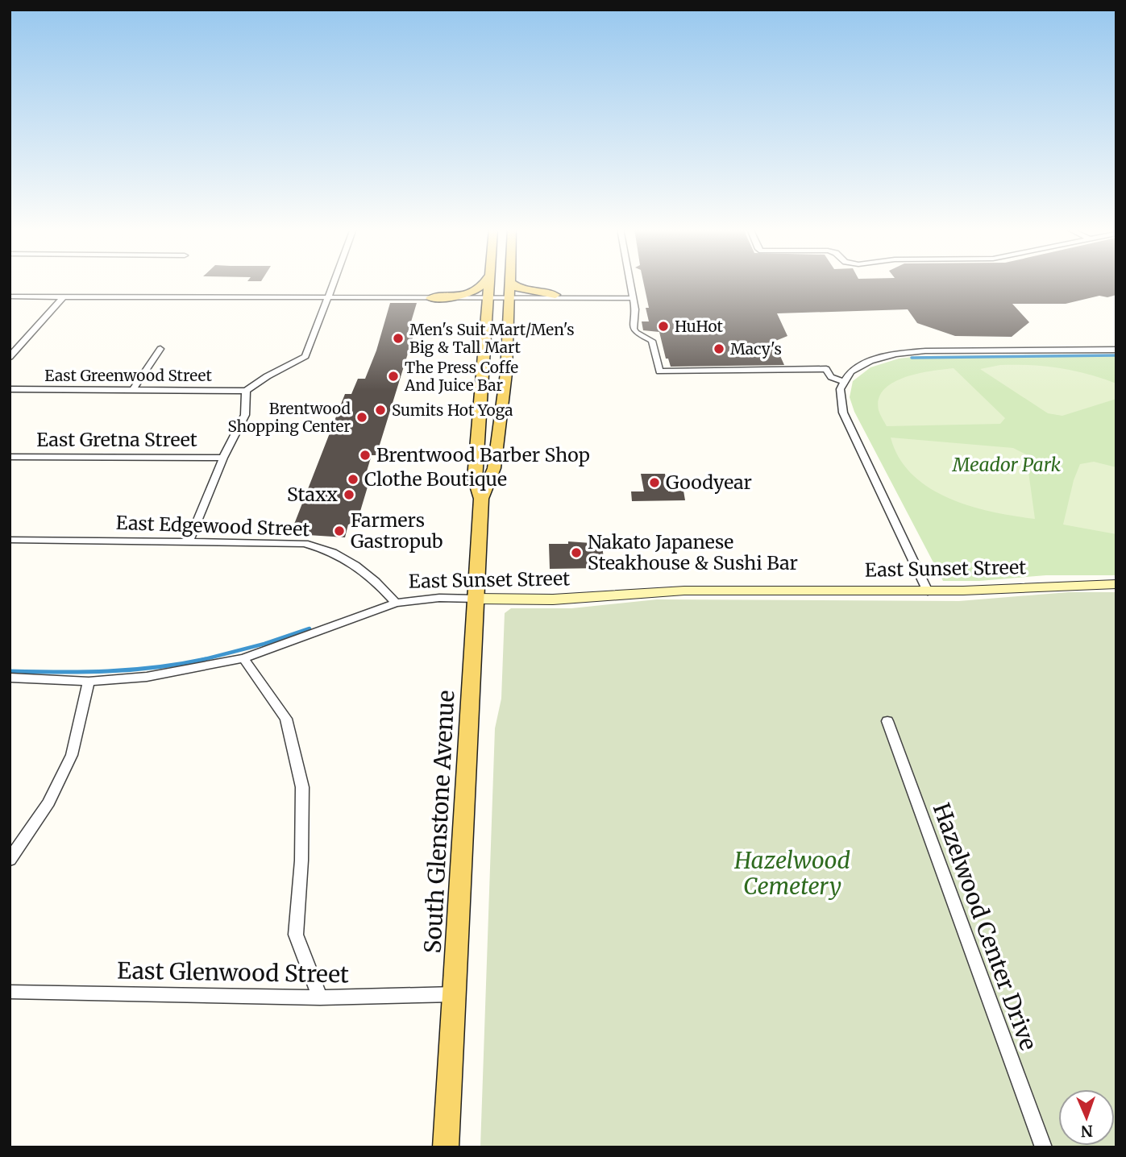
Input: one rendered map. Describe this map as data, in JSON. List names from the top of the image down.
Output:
{
  "streets": {
    "main road": ["East Sunset Street", "South Glenstone Avenue"],
    "street": [
      "East Greenwood Street",
      "East Gretna Street",
      "East Edgewood Street",
      "Hazelwood Center Drive",
      "East Glenwood Street"
    ]
  },
  "crossings": [
    ["East Edgewood Street", "East Sunset Street"],
    ["East Sunset Street", "South Glenstone Avenue"],
    ["South Glenstone Avenue", "East Glenwood Street"]
  ],
  "parks": ["Meador Park", "Hazelwood Cemetery"],
  "places": [
    "HuHot",
    "Men's Suit Mart/Men's Big & Tall Mart",
    "Macy's",
    "The Press Coffe And Juice Bar",
    "Sumits Hot Yoga",
    "Brentwood Shopping Center",
    "Brentwood Barber Shop",
    "Clothe Boutique",
    "Goodyear",
    "Staxx",
    "Farmers Gastropub",
    "Nakato Japanese Steakhouse & Sushi Bar"
  ],
  "north": "bottom"
}
